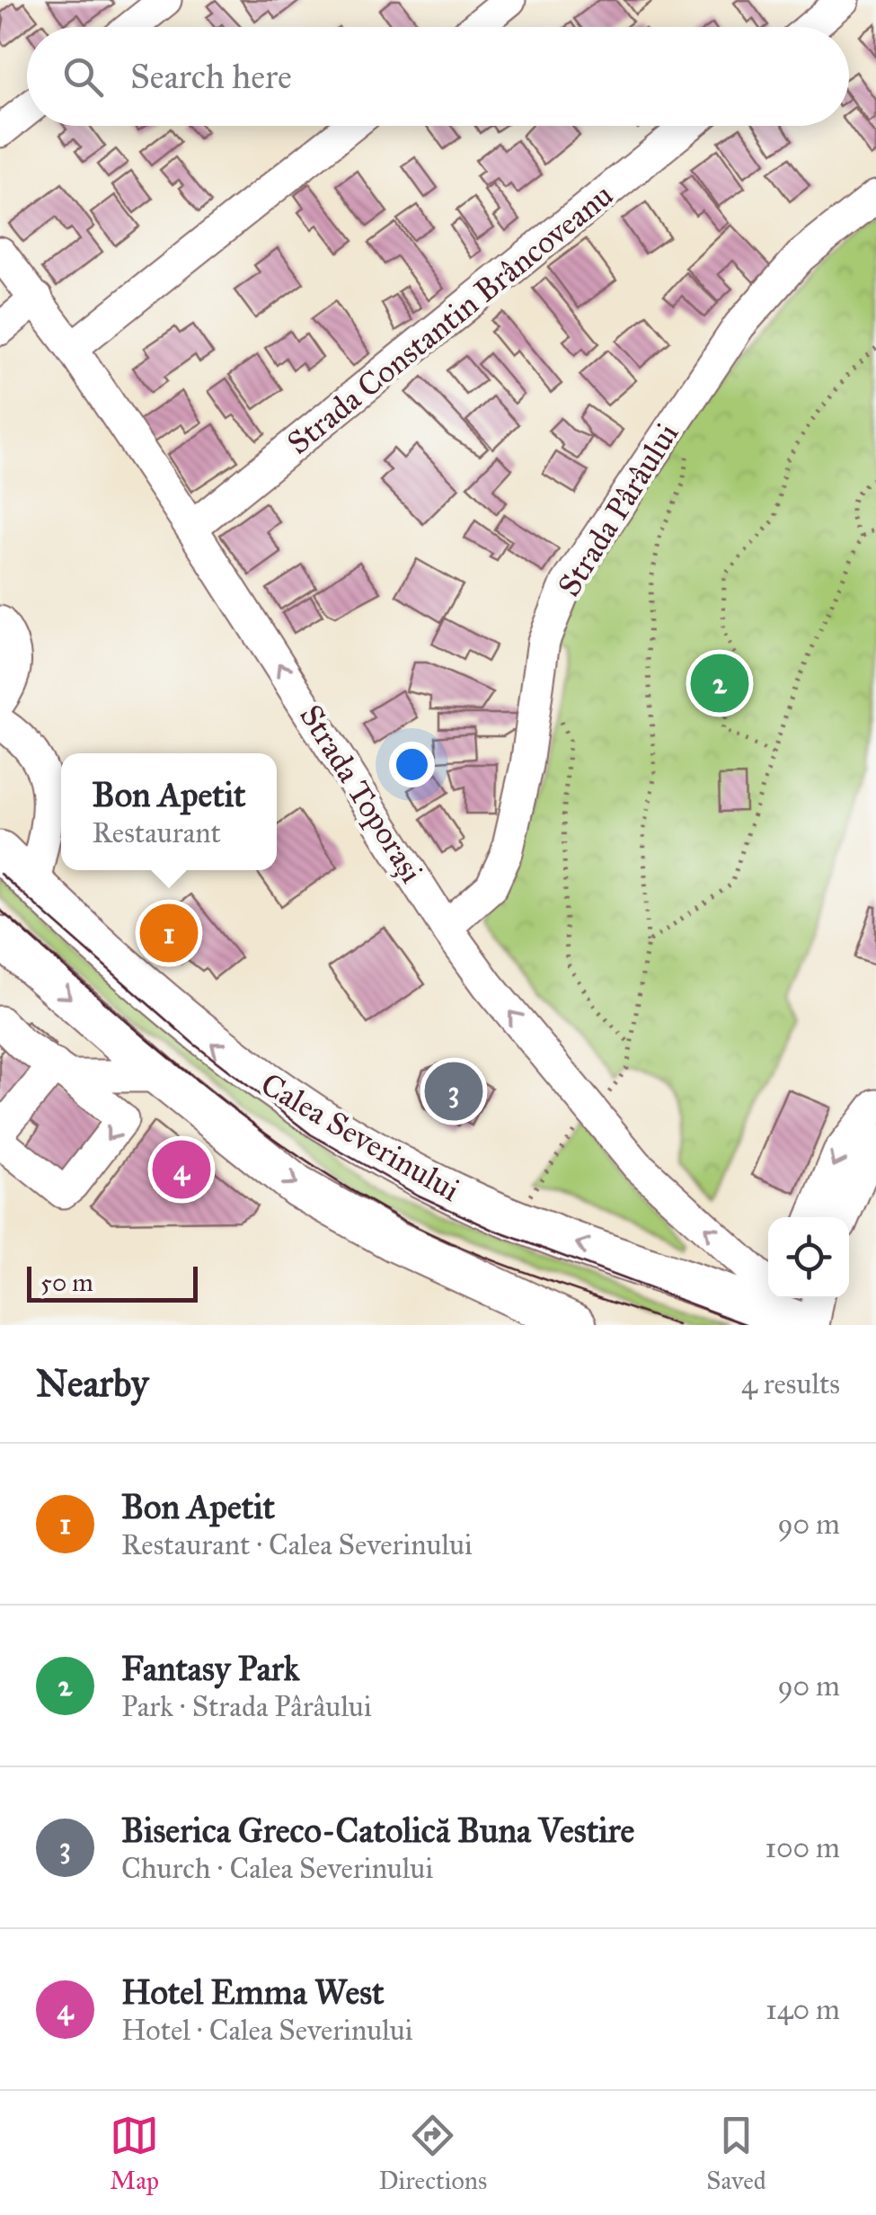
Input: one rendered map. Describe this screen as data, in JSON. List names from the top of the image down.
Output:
{
  "streets": {
    "main road": ["Calea Severinului"],
    "street": ["Strada Constantin Brâncoveanu", "Strada Pârâului", "Strada Toporași"]
  },
  "crossings": [
    ["Strada Constantin Brâncoveanu", "Strada Toporași"],
    ["Strada Pârâului", "Strada Toporași"],
    ["Strada Toporași", "Calea Severinului"]
  ],
  "one_way": ["Strada Toporași"],
  "scale_bar": "50 m",
  "page": {
    "search": "Search here",
    "pins": [
      "2",
      "1",
      "3",
      "4"
    ],
    "popup": ["Bon Apetit", "Restaurant"],
    "scale": "50 m",
    "heading": ["Nearby", "4 results"],
    "list": [
      {
        "mark": "1",
        "name": "Bon Apetit",
        "note": "Restaurant · Calea Severinului",
        "value": "90 m"
      },
      {
        "mark": "2",
        "name": "Fantasy Park",
        "note": "Park · Strada Pârâului",
        "value": "90 m"
      },
      {
        "mark": "3",
        "name": "Biserica Greco-Catolică Buna Vestire",
        "note": "Church · Calea Severinului",
        "value": "100 m"
      },
      {
        "mark": "4",
        "name": "Hotel Emma West",
        "note": "Hotel · Calea Severinului",
        "value": "140 m"
      }
    ],
    "nav": ["Map", "Directions", "Saved"]
  }
}
